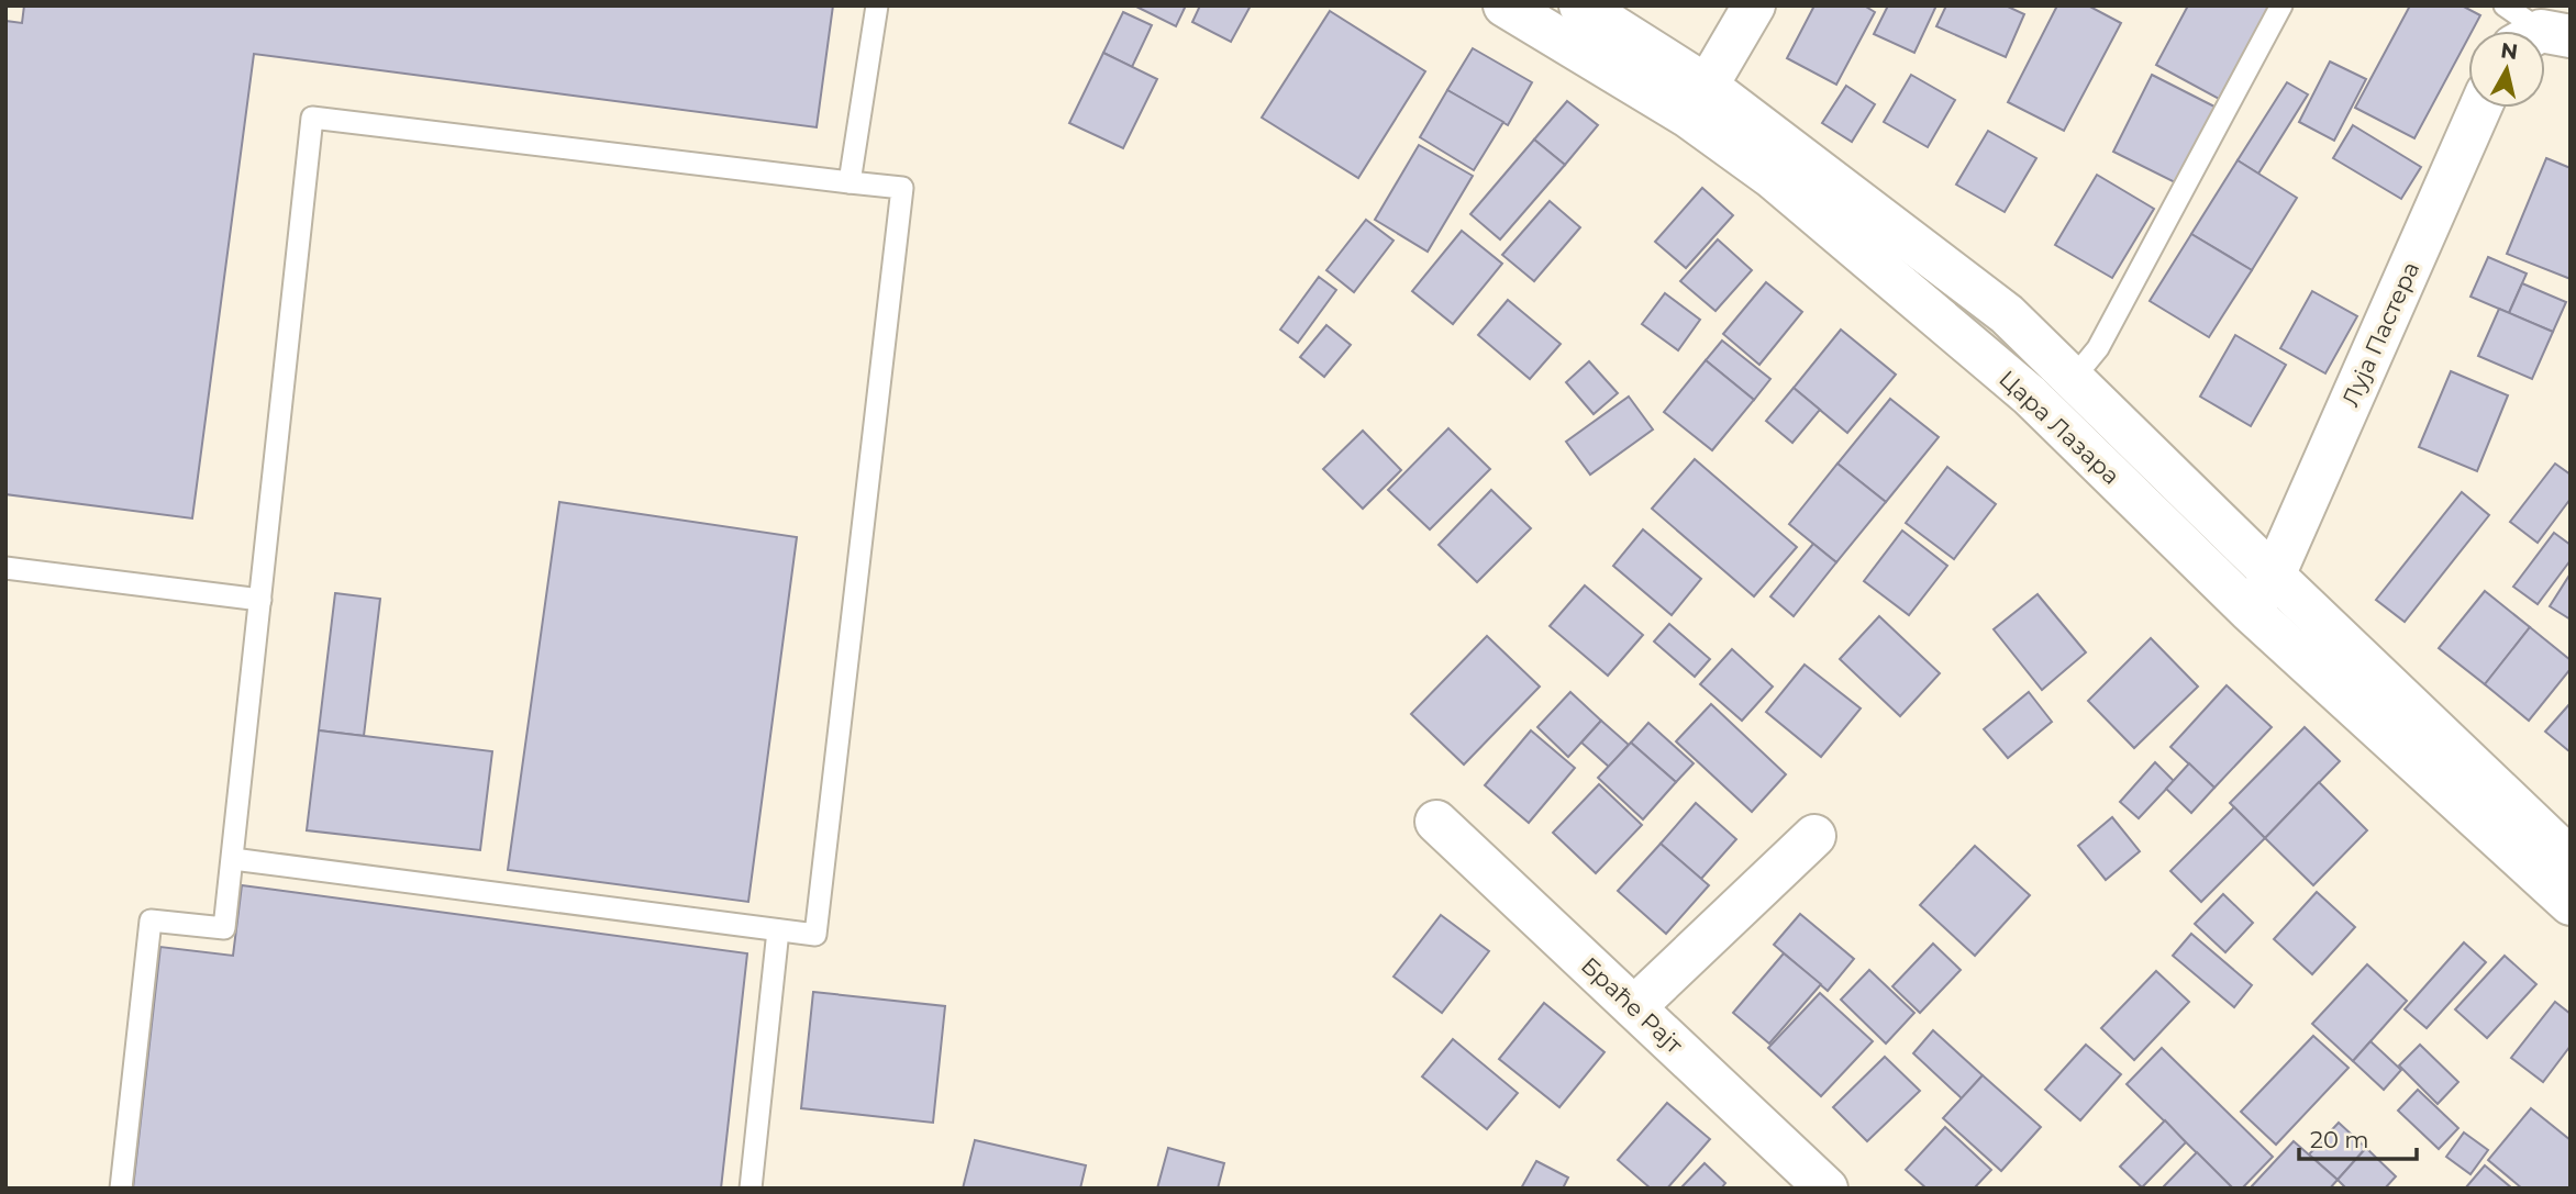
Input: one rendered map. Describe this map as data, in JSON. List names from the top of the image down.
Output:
{
  "streets": {
    "main road": ["Луја Пастера", "Цара Лазара", "Браће Рајт"]
  },
  "crossings": [
    ["Луја Пастера", "Цара Лазара"]
  ],
  "scale_bar": "20 m",
  "north": "top"
}
